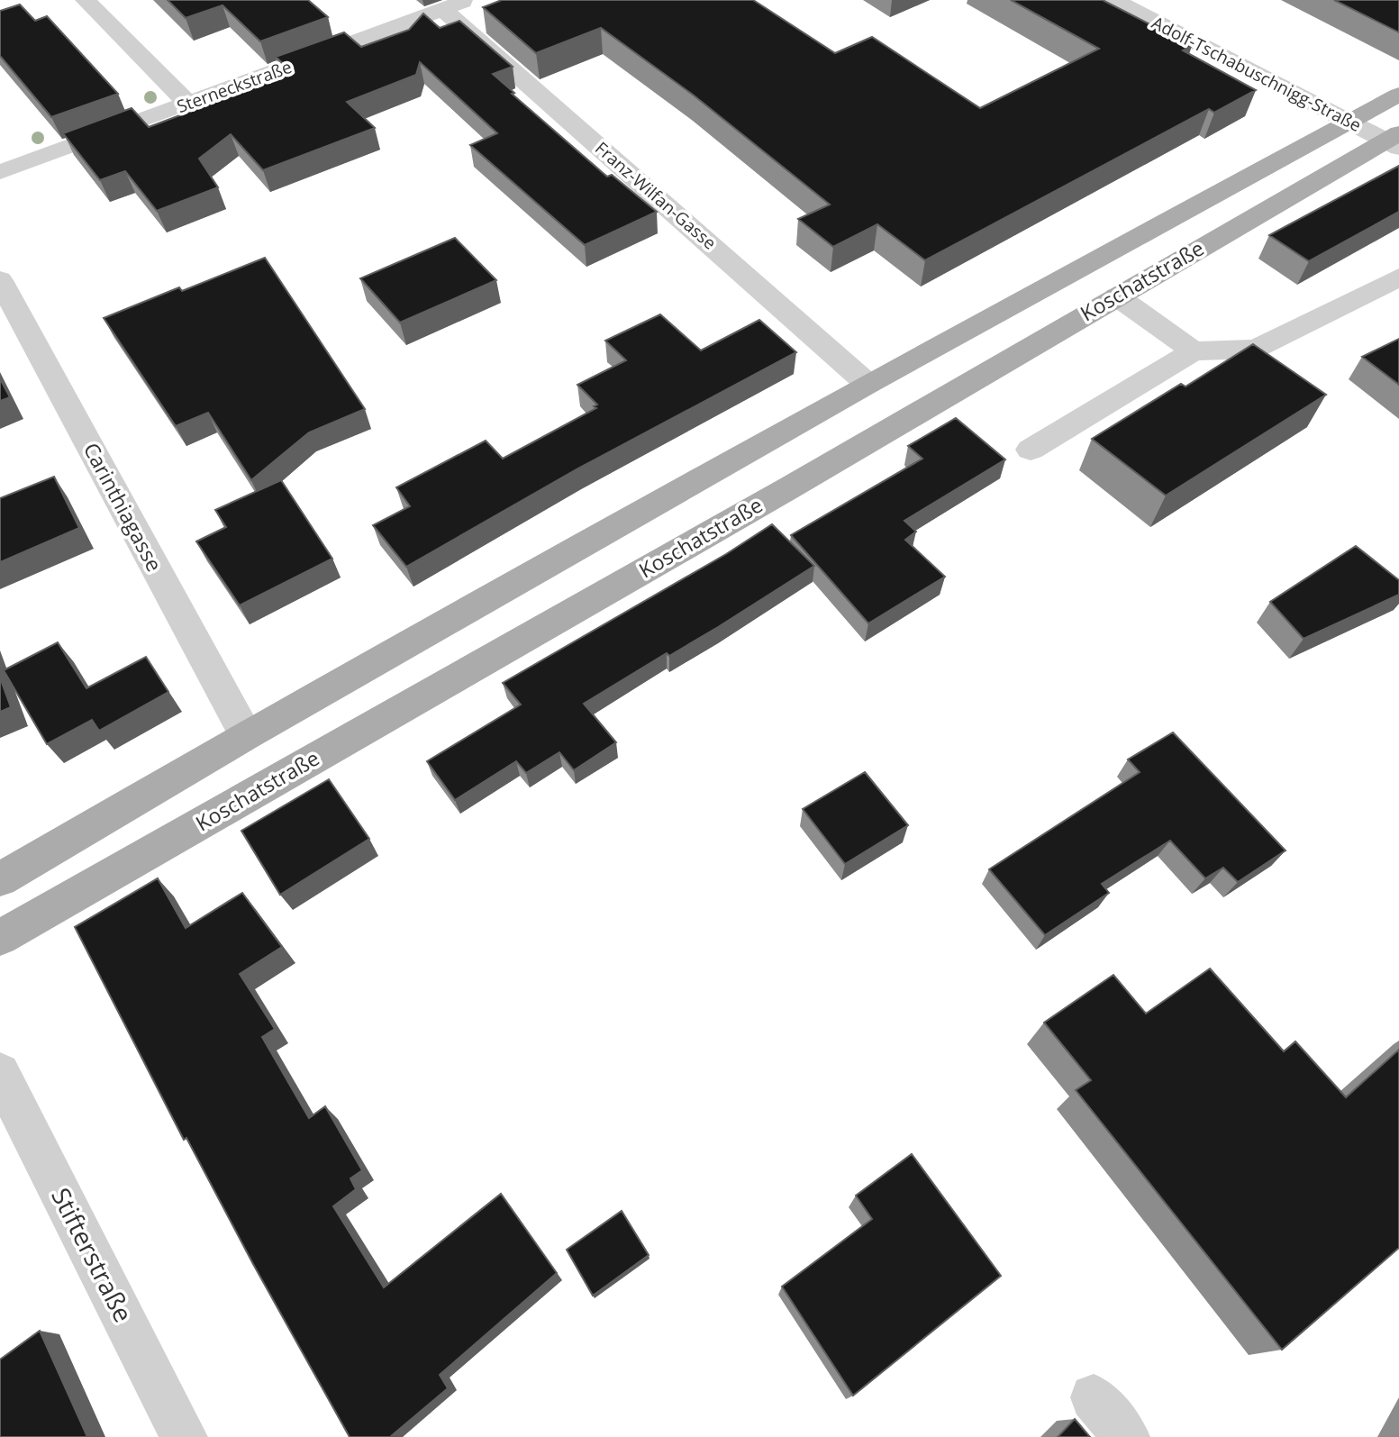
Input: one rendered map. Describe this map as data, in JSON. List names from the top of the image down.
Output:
{
  "streets": {
    "main road": ["Koschatstraße"],
    "street": [
      "Adolf-Tschabuschnigg-Straße",
      "Sterneckstraße",
      "Franz-Wilfan-Gasse",
      "Carinthiagasse",
      "Stifterstraße"
    ]
  },
  "crossings": [
    ["Adolf-Tschabuschnigg-Straße", "Koschatstraße"],
    ["Sterneckstraße", "Franz-Wilfan-Gasse"],
    ["Franz-Wilfan-Gasse", "Koschatstraße"],
    ["Koschatstraße", "Carinthiagasse"]
  ]
}
